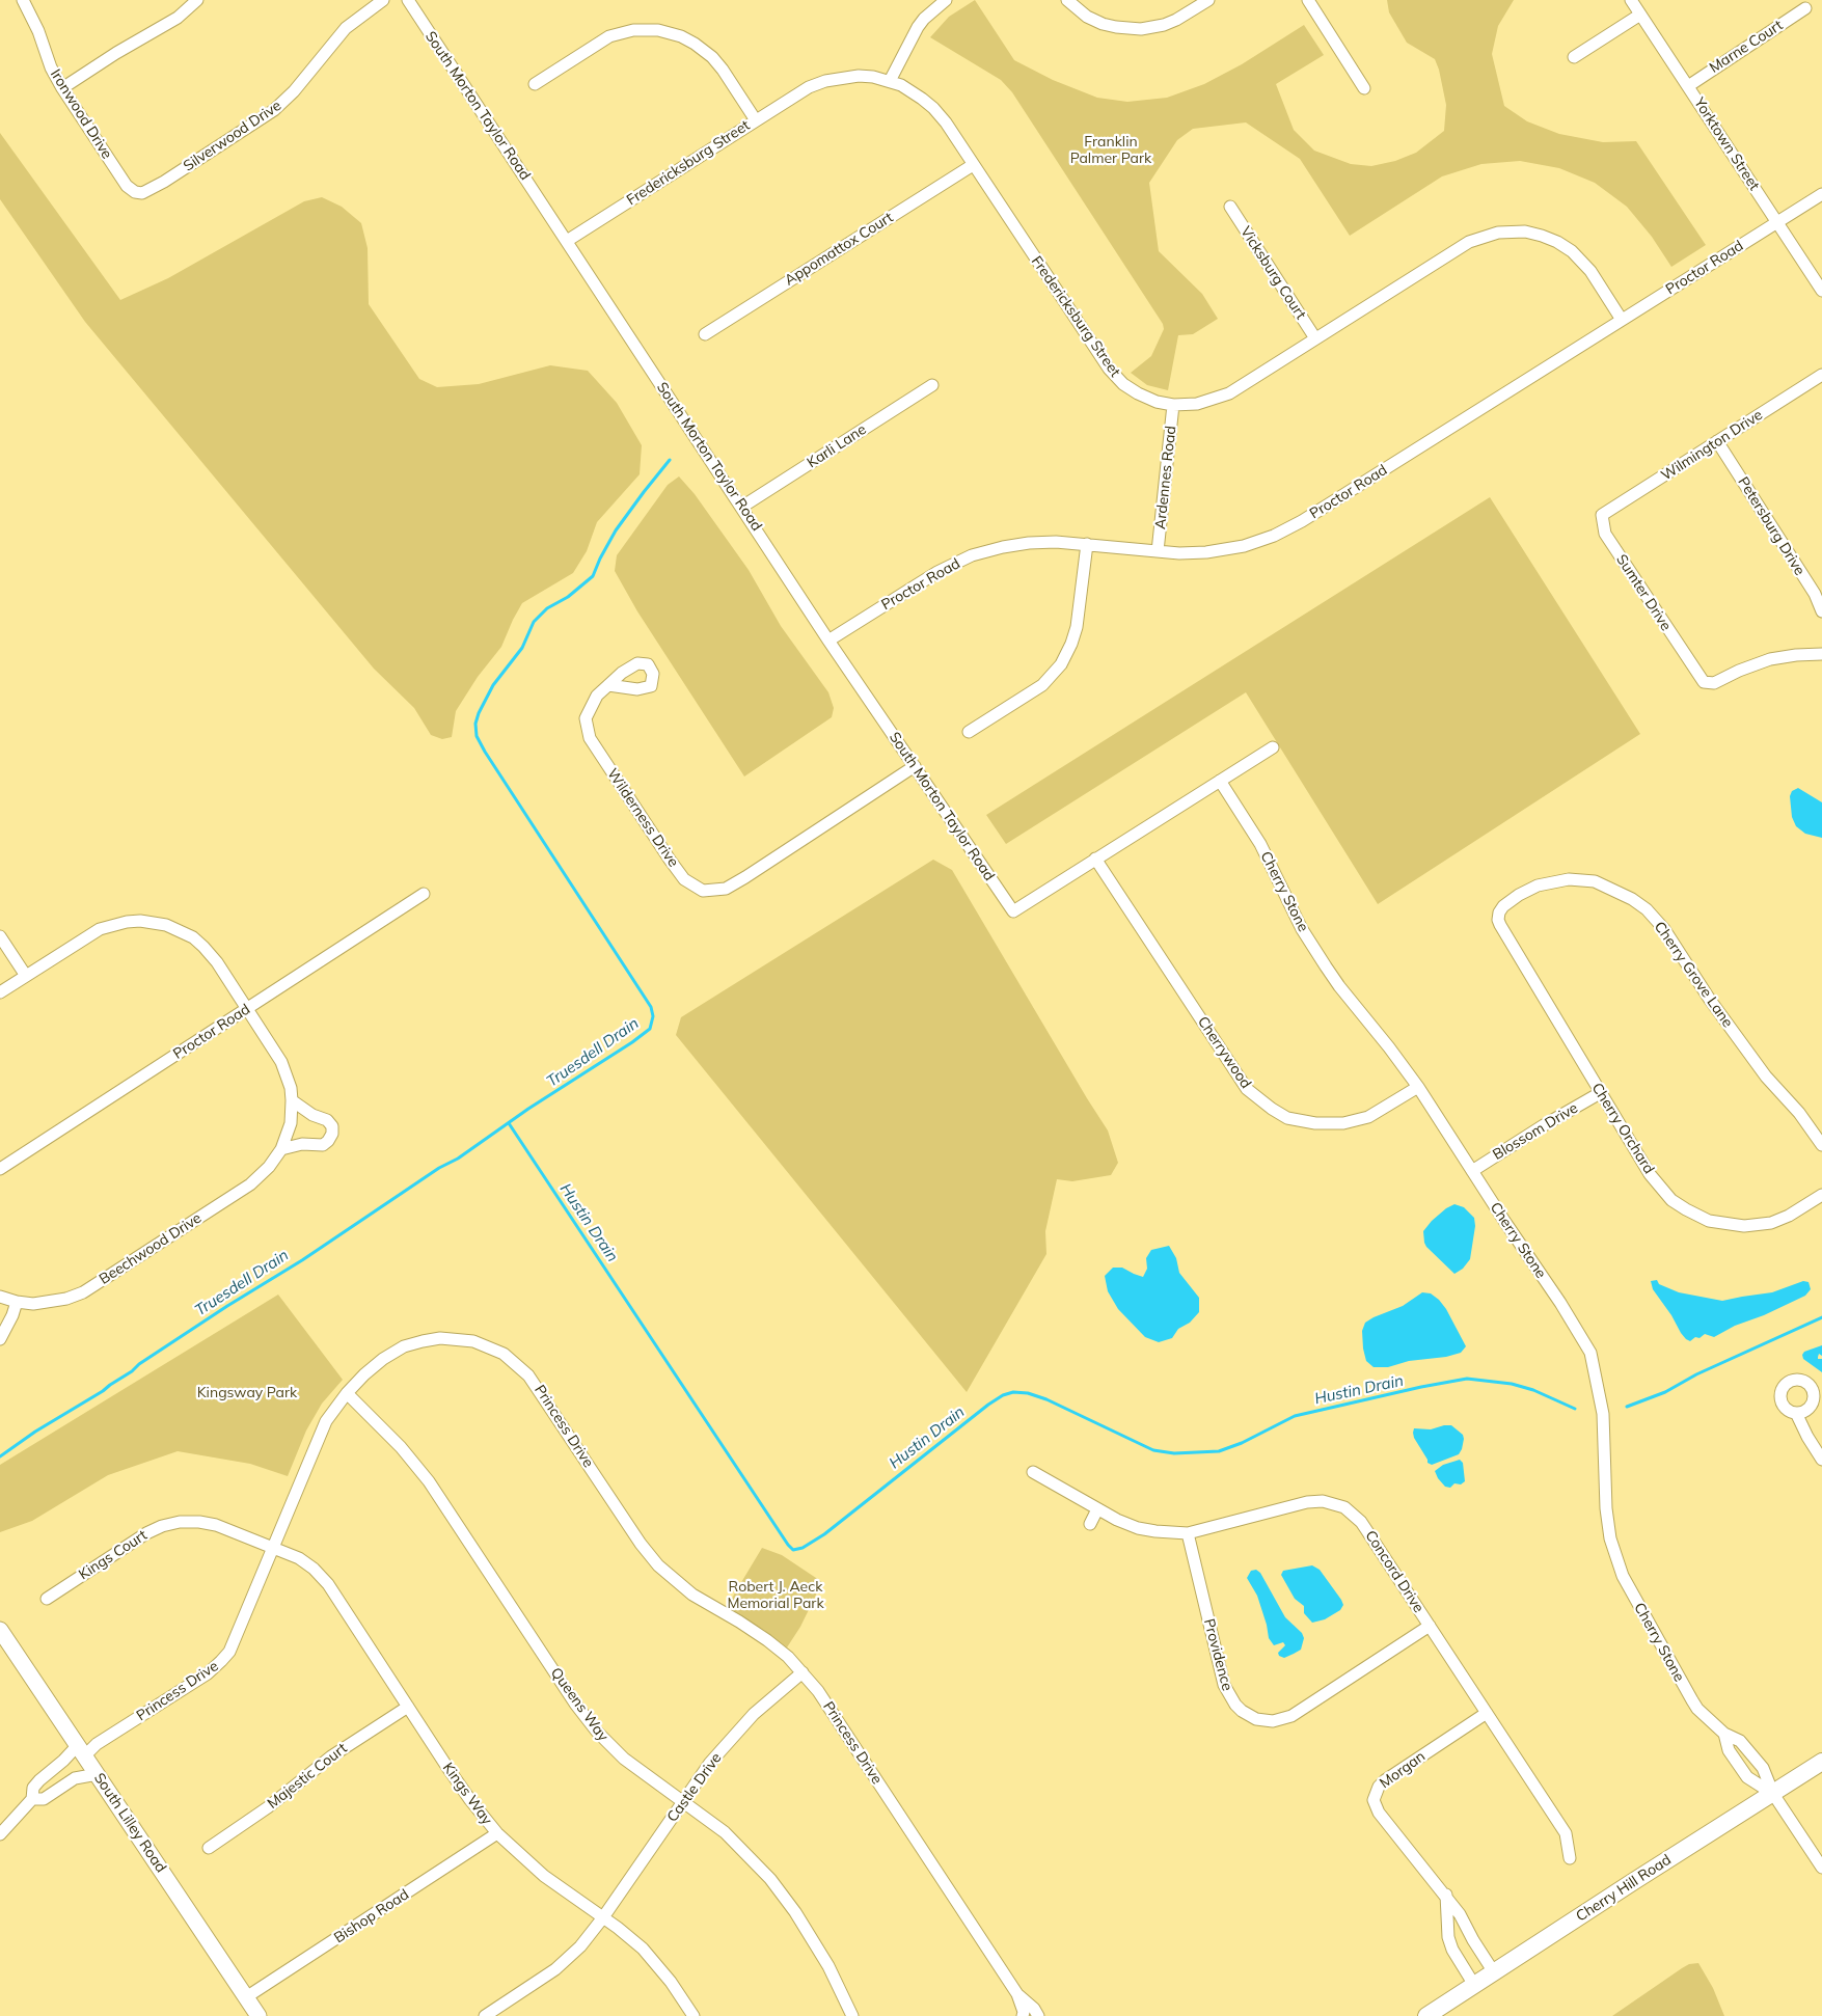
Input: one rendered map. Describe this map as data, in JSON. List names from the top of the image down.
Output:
{
  "streets": {
    "main road": ["Cherry Hill Road"],
    "street": [
      "Marne Court",
      "South Morton Taylor Road",
      "Ironwood Drive",
      "Silverwood Drive",
      "Yorktown Street",
      "Fredericksburg Street",
      "Appomattox Court",
      "Proctor Road",
      "Vicksburg Court",
      "Wilmington Drive",
      "Karli Lane",
      "Ardennes Road",
      "Petersburg Drive",
      "Sumter Drive",
      "Wilderness Drive",
      "Cherry Stone",
      "Cherry Grove Lane",
      "Cherrywood",
      "Cherry Orchard",
      "Blossom Drive",
      "Beechwood Drive",
      "Princess Drive",
      "Kings Court",
      "Concord Drive",
      "Providence",
      "Queens Way",
      "Morgan",
      "Majestic Court",
      "Castle Drive",
      "Kings Way",
      "South Lilley Road",
      "Bishop Road"
    ]
  },
  "crossings": [
    ["Marne Court", "Yorktown Street"],
    ["South Morton Taylor Road", "Fredericksburg Street"],
    ["South Morton Taylor Road", "Proctor Road"],
    ["South Morton Taylor Road", "Karli Lane"],
    ["South Morton Taylor Road", "Wilderness Drive"],
    ["South Morton Taylor Road", "Cherrywood"],
    ["Ironwood Drive", "Silverwood Drive"],
    ["Yorktown Street", "Proctor Road"],
    ["Fredericksburg Street", "Appomattox Court"],
    ["Fredericksburg Street", "Proctor Road"],
    ["Fredericksburg Street", "Vicksburg Court"],
    ["Fredericksburg Street", "Ardennes Road"],
    ["Proctor Road", "Ardennes Road"],
    ["Proctor Road", "Beechwood Drive"],
    ["Wilmington Drive", "Petersburg Drive"],
    ["Wilmington Drive", "Sumter Drive"],
    ["Cherry Stone", "Cherrywood"],
    ["Cherry Stone", "Blossom Drive"],
    ["Cherry Stone", "Cherry Hill Road"],
    ["Cherry Grove Lane", "Cherry Orchard"],
    ["Cherry Orchard", "Blossom Drive"],
    ["Princess Drive", "Kings Court"],
    ["Princess Drive", "Queens Way"],
    ["Princess Drive", "Castle Drive"],
    ["Princess Drive", "Kings Way"],
    ["Princess Drive", "South Lilley Road"],
    ["Kings Court", "Kings Way"],
    ["Concord Drive", "Providence"],
    ["Concord Drive", "Morgan"],
    ["Queens Way", "Castle Drive"],
    ["Majestic Court", "Kings Way"],
    ["Castle Drive", "Kings Way"],
    ["Kings Way", "Bishop Road"],
    ["South Lilley Road", "Bishop Road"]
  ],
  "water": ["Truesdell Drain", "Hustin Drain"],
  "parks": ["Franklin Palmer Park", "Kingsway Park", "Robert J. Aeck Memorial Park"]
}
